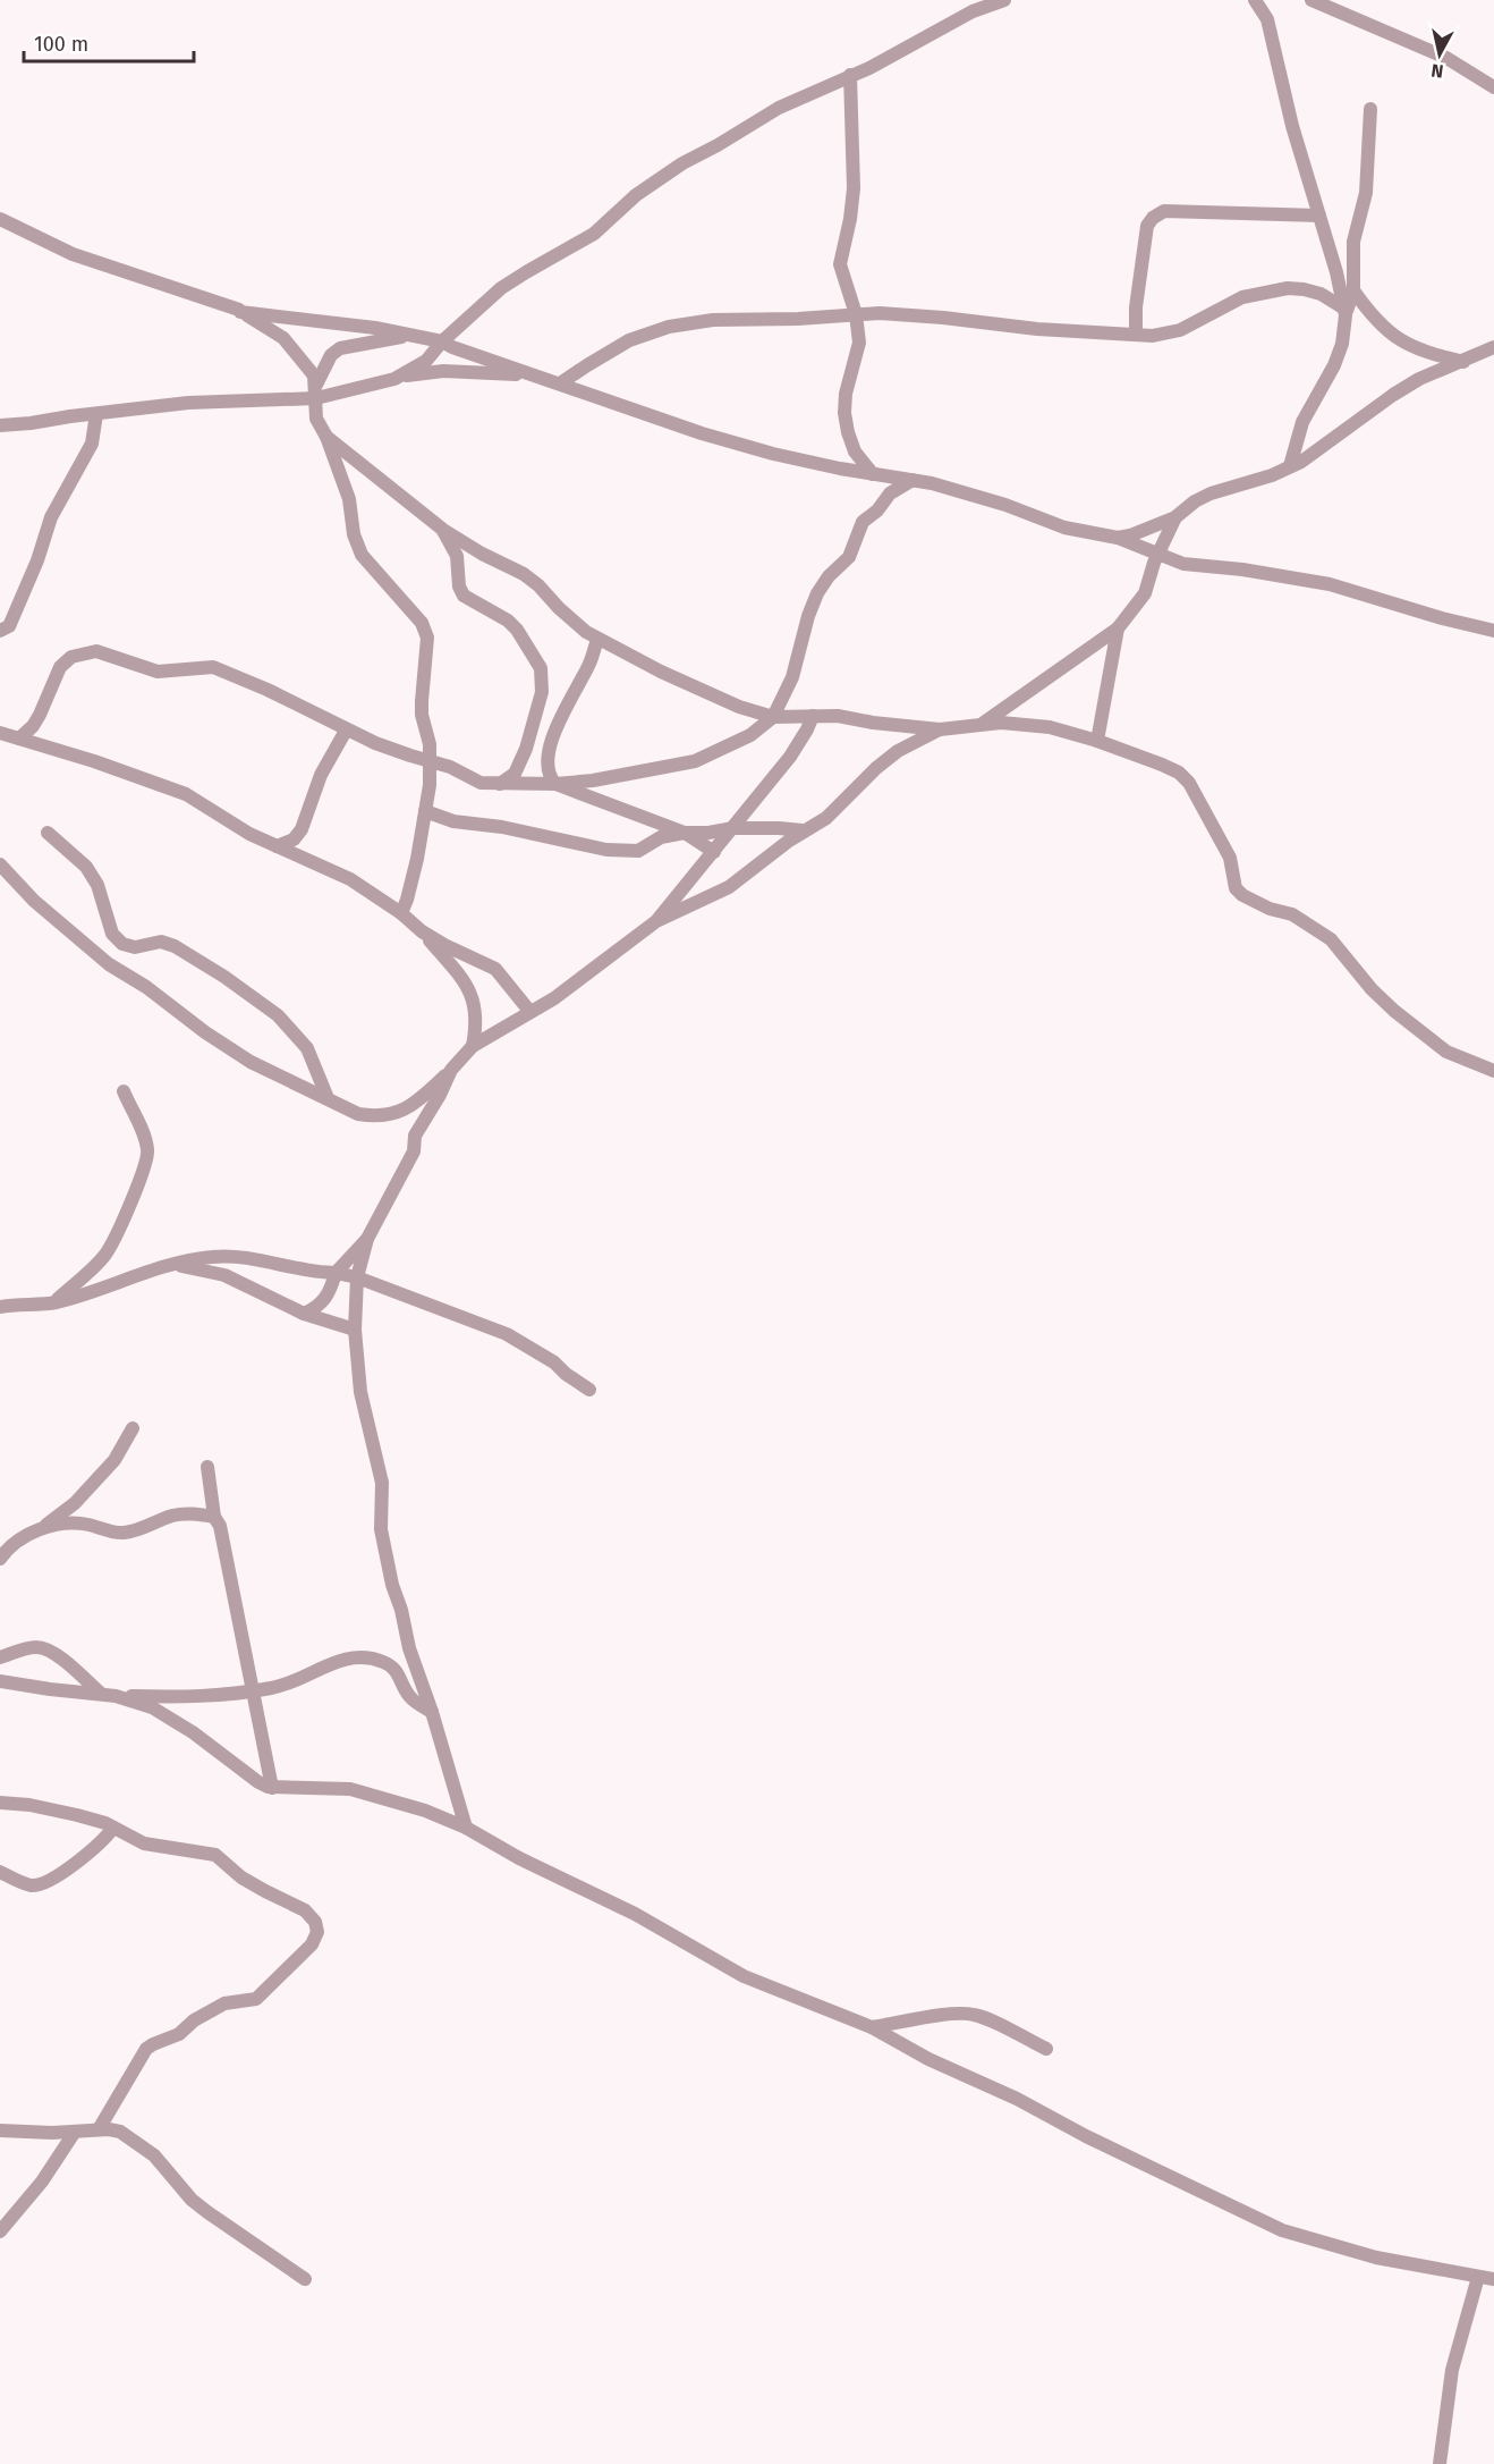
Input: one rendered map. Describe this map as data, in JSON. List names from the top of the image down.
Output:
{
  "scale_bar": "100 m",
  "north": "bottom"
}
